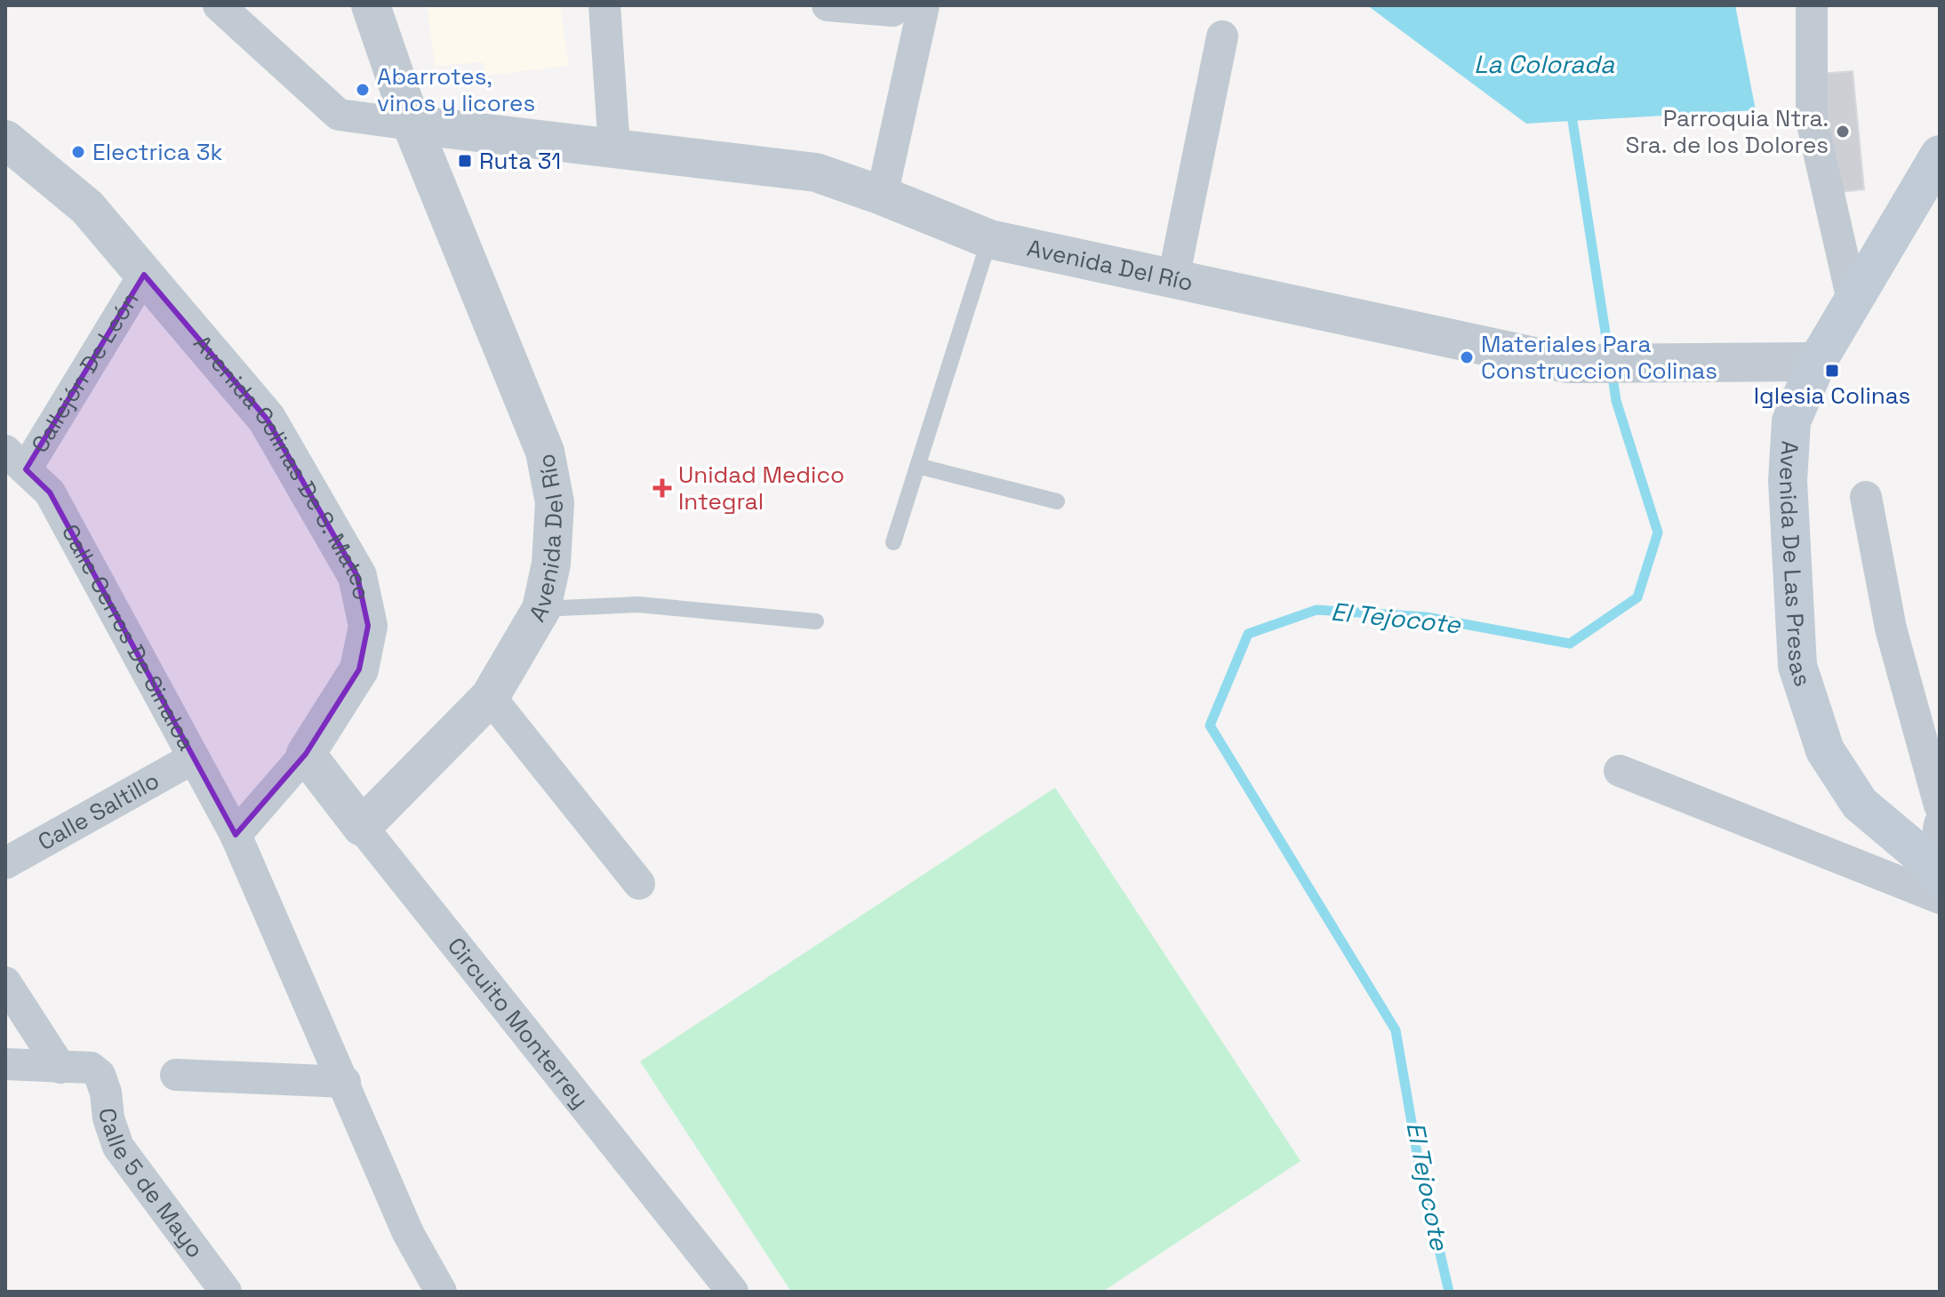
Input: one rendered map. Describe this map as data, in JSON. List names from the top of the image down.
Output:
{
  "streets": {
    "main road": ["Avenida De Las Presas"],
    "street": [
      "Avenida Del Río",
      "Callejón De León",
      "Avenida Colinas De S. Mateo",
      "Calle Cerros De Sinaloa",
      "Calle Saltillo",
      "Circuito Monterrey",
      "Calle 5 de Mayo"
    ]
  },
  "crossings": [
    ["Avenida Del Río", "Avenida De Las Presas"],
    ["Avenida Del Río", "Circuito Monterrey"],
    ["Callejón De León", "Avenida Colinas De S. Mateo"],
    ["Callejón De León", "Calle Cerros De Sinaloa"],
    ["Avenida Colinas De S. Mateo", "Calle Cerros De Sinaloa"],
    ["Avenida Colinas De S. Mateo", "Circuito Monterrey"],
    ["Calle Cerros De Sinaloa", "Calle Saltillo"]
  ],
  "water": ["La Colorada", "El Tejocote"],
  "places": {
    "other": [
      "Abarrotes, vinos y licores",
      "Parroquia Ntra. Sra. de los Dolores",
      "Electrica 3k",
      "Materiales Para Construccion Colinas"
    ],
    "transit": ["Ruta 31", "Iglesia Colinas"],
    "health": ["Unidad Medico Integral"]
  }
}
